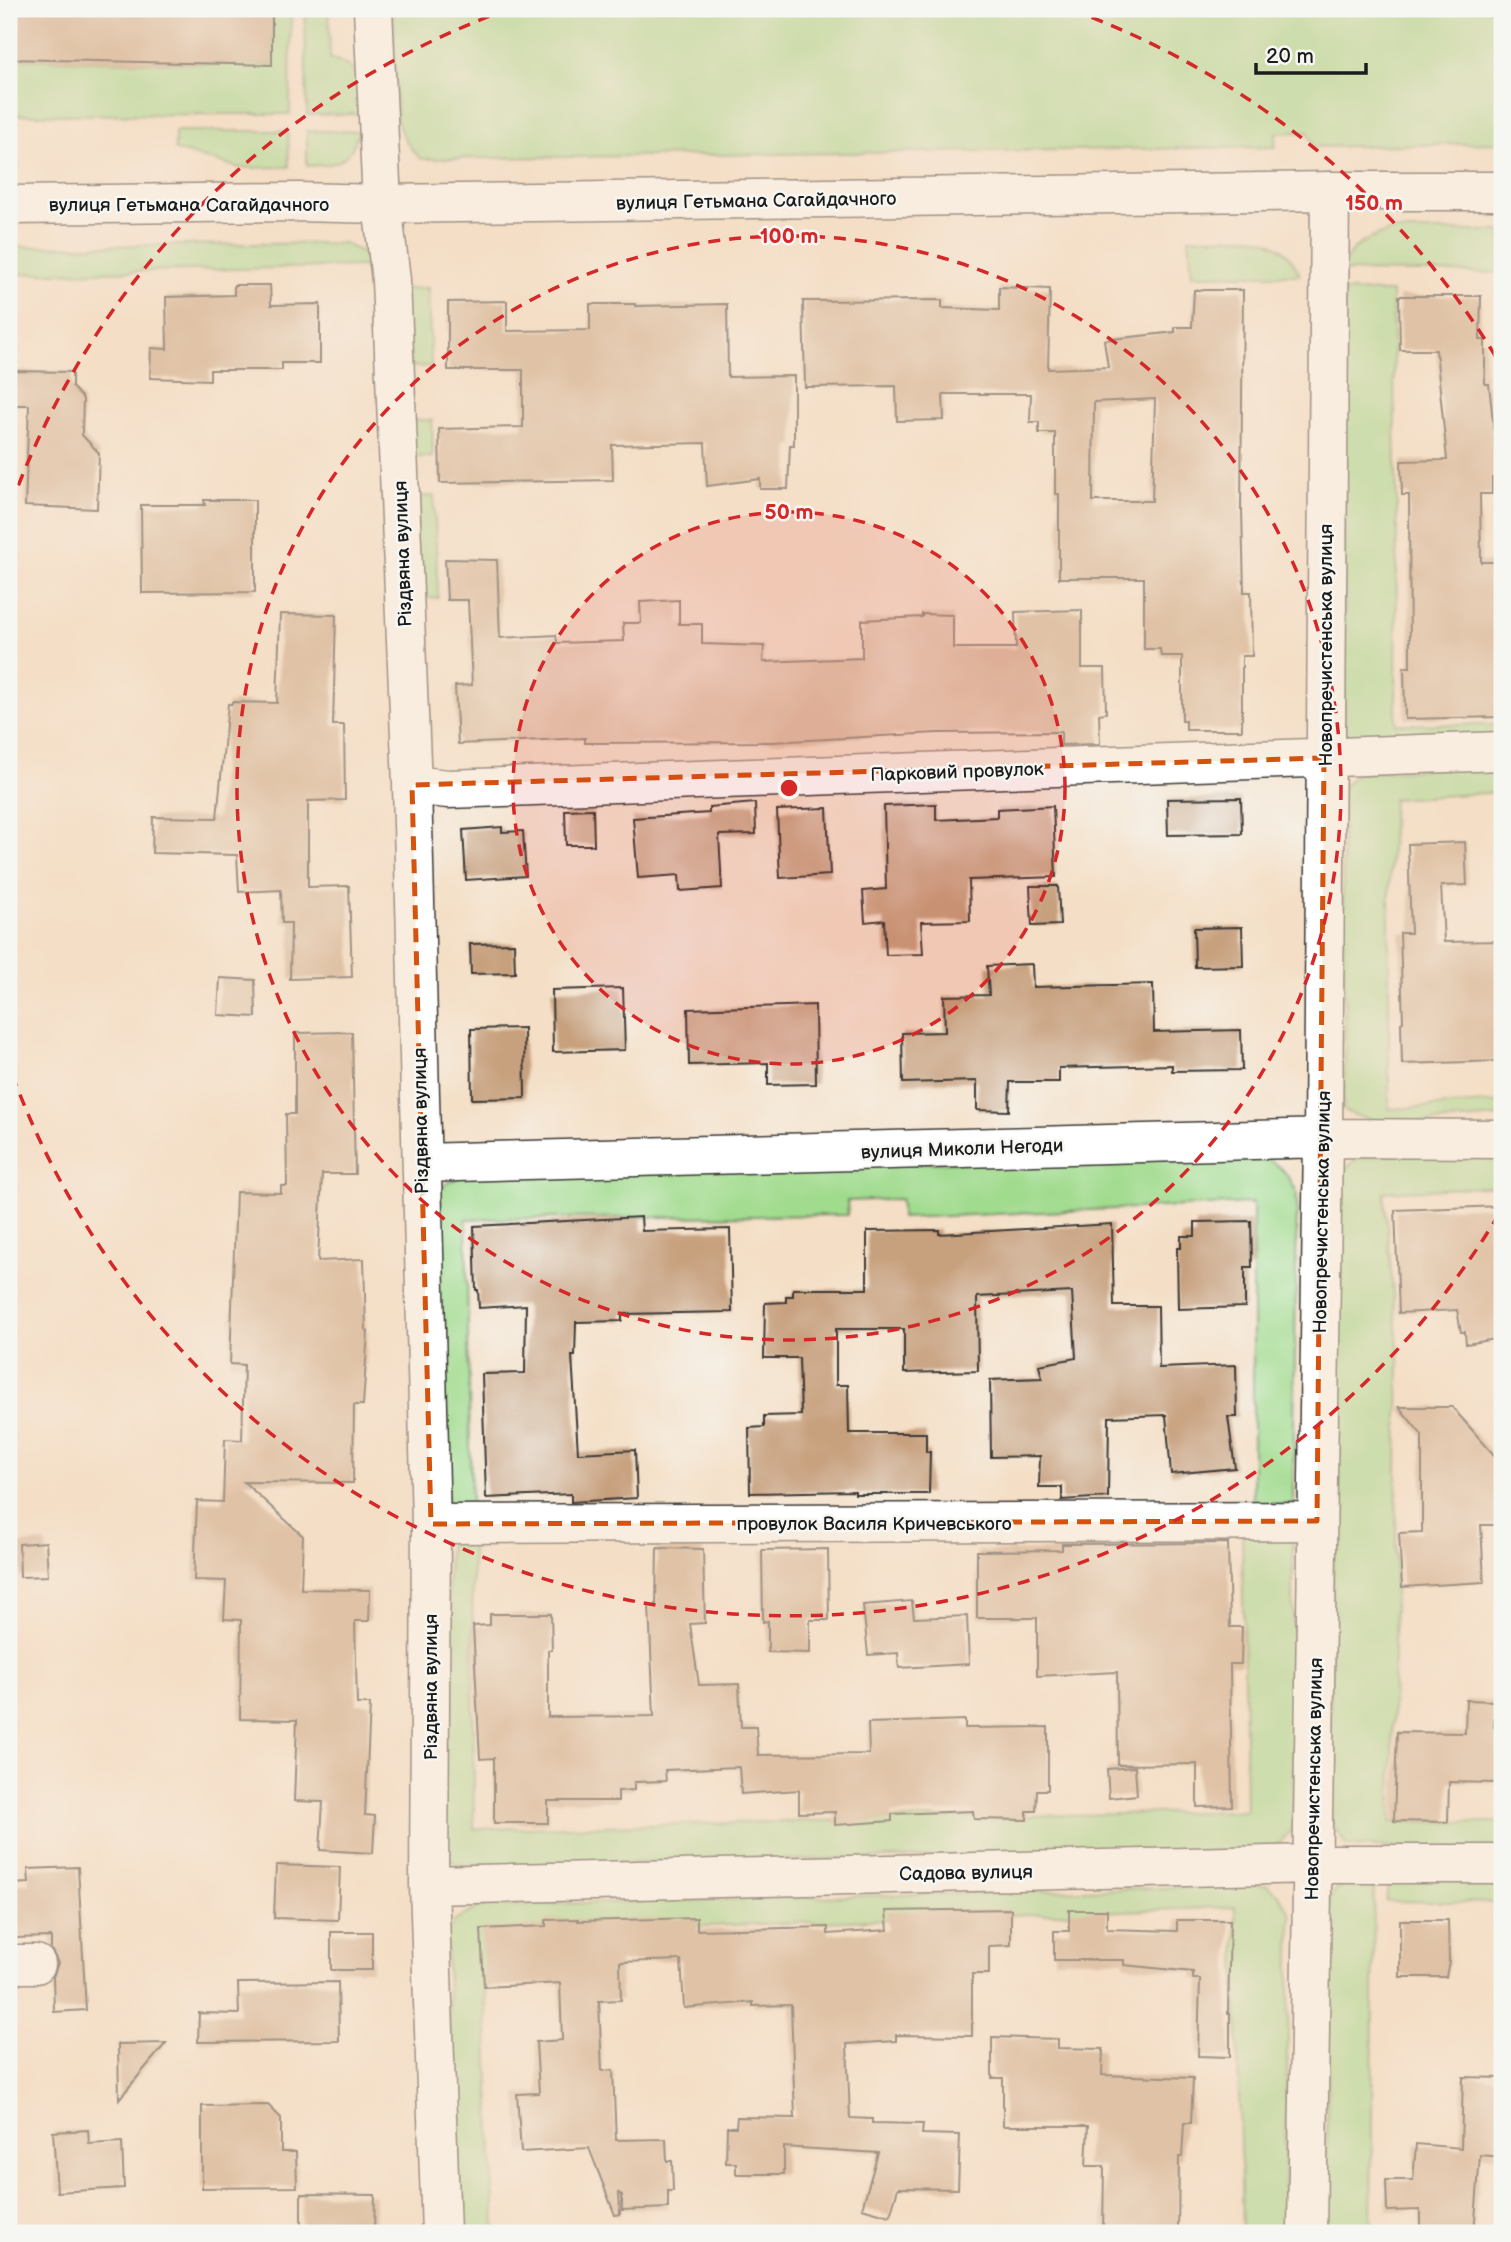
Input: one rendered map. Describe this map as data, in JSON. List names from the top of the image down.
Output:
{
  "streets": {
    "street": [
      "вулиця Гетьмана Сагайдачного",
      "Різдвяна вулиця",
      "Новопречистенська вулиця",
      "Парковий провулок",
      "вулиця Миколи Негоди",
      "провулок Василя Кричевського",
      "Садова вулиця"
    ]
  },
  "crossings": [
    ["вулиця Гетьмана Сагайдачного", "Різдвяна вулиця"],
    ["вулиця Гетьмана Сагайдачного", "Новопречистенська вулиця"],
    ["Різдвяна вулиця", "Парковий провулок"],
    ["Різдвяна вулиця", "вулиця Миколи Негоди"],
    ["Різдвяна вулиця", "провулок Василя Кричевського"],
    ["Різдвяна вулиця", "Садова вулиця"],
    ["Новопречистенська вулиця", "Парковий провулок"],
    ["Новопречистенська вулиця", "вулиця Миколи Негоди"],
    ["Новопречистенська вулиця", "провулок Василя Кричевського"],
    ["Новопречистенська вулиця", "Садова вулиця"]
  ],
  "scale_bar": "20 m",
  "rings": ["150 m", "100 m", "50 m"]
}
